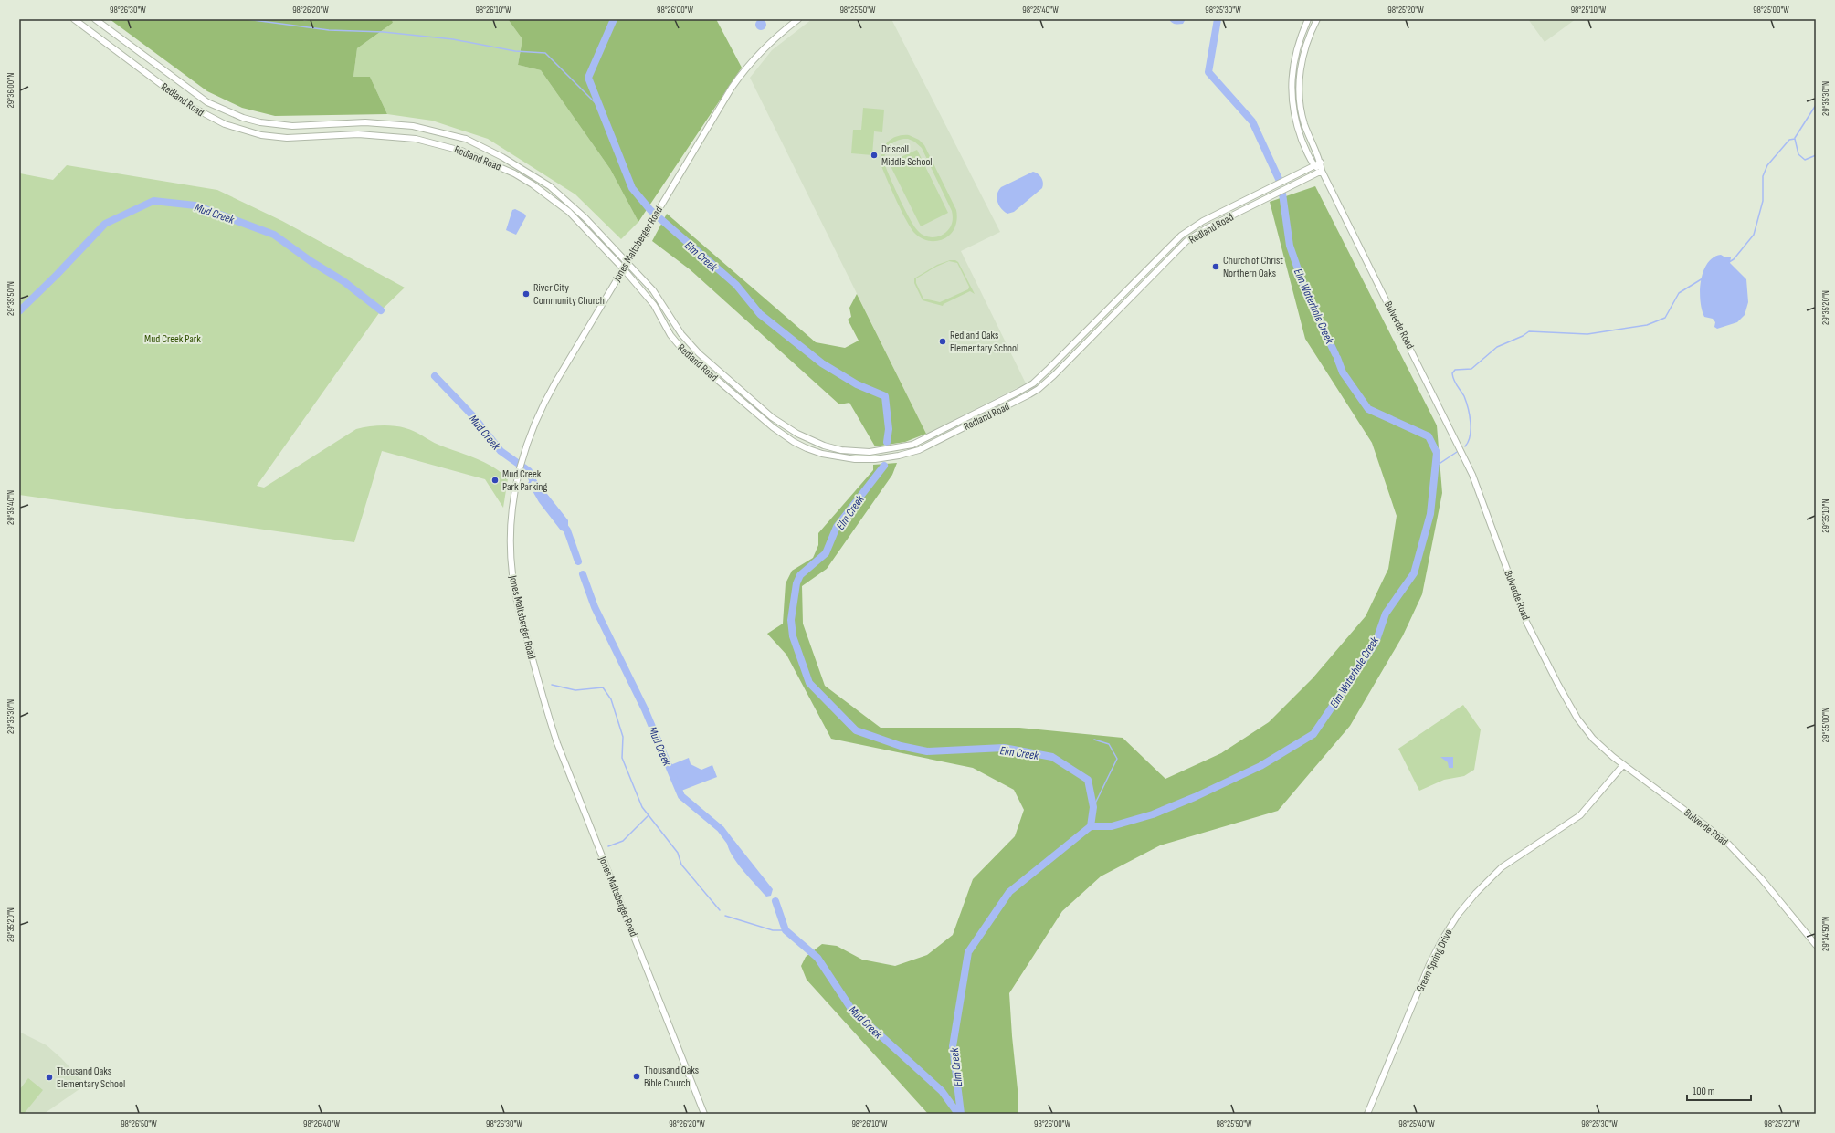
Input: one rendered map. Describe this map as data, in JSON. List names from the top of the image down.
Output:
{
  "streets": {
    "main road": [
      "Redland Road",
      "Jones Maltsberger Road",
      "Bulverde Road",
      "Green Spring Drive"
    ]
  },
  "crossings": [
    ["Redland Road", "Jones Maltsberger Road"],
    ["Redland Road", "Bulverde Road"],
    ["Bulverde Road", "Green Spring Drive"]
  ],
  "water": ["Mud Creek", "Elm Creek", "Elm Waterhole Creek"],
  "parks": ["Mud Creek Park"],
  "places": [
    "Driscoll Middle School",
    "Church of Christ Northern Oaks",
    "River City Community Church",
    "Redland Oaks Elementary School",
    "Mud Creek Park Parking",
    "Thousand Oaks Bible Church",
    "Thousand Oaks Elementary School"
  ],
  "scale_bar": "100 m",
  "coordinates": [
    "98°26'30\"W",
    "98°26'20\"W",
    "98°26'10\"W",
    "98°26'00\"W",
    "98°25'50\"W",
    "98°25'40\"W",
    "98°25'30\"W",
    "98°25'20\"W",
    "98°25'10\"W",
    "98°25'00\"W",
    "29°36'00\"N",
    "29°35'30\"N",
    "29°35'50\"N",
    "29°35'20\"N",
    "29°35'40\"N",
    "29°35'10\"N",
    "29°35'00\"N",
    "29°34'50\"N",
    "98°26'50\"W",
    "98°26'40\"W"
  ]
}
